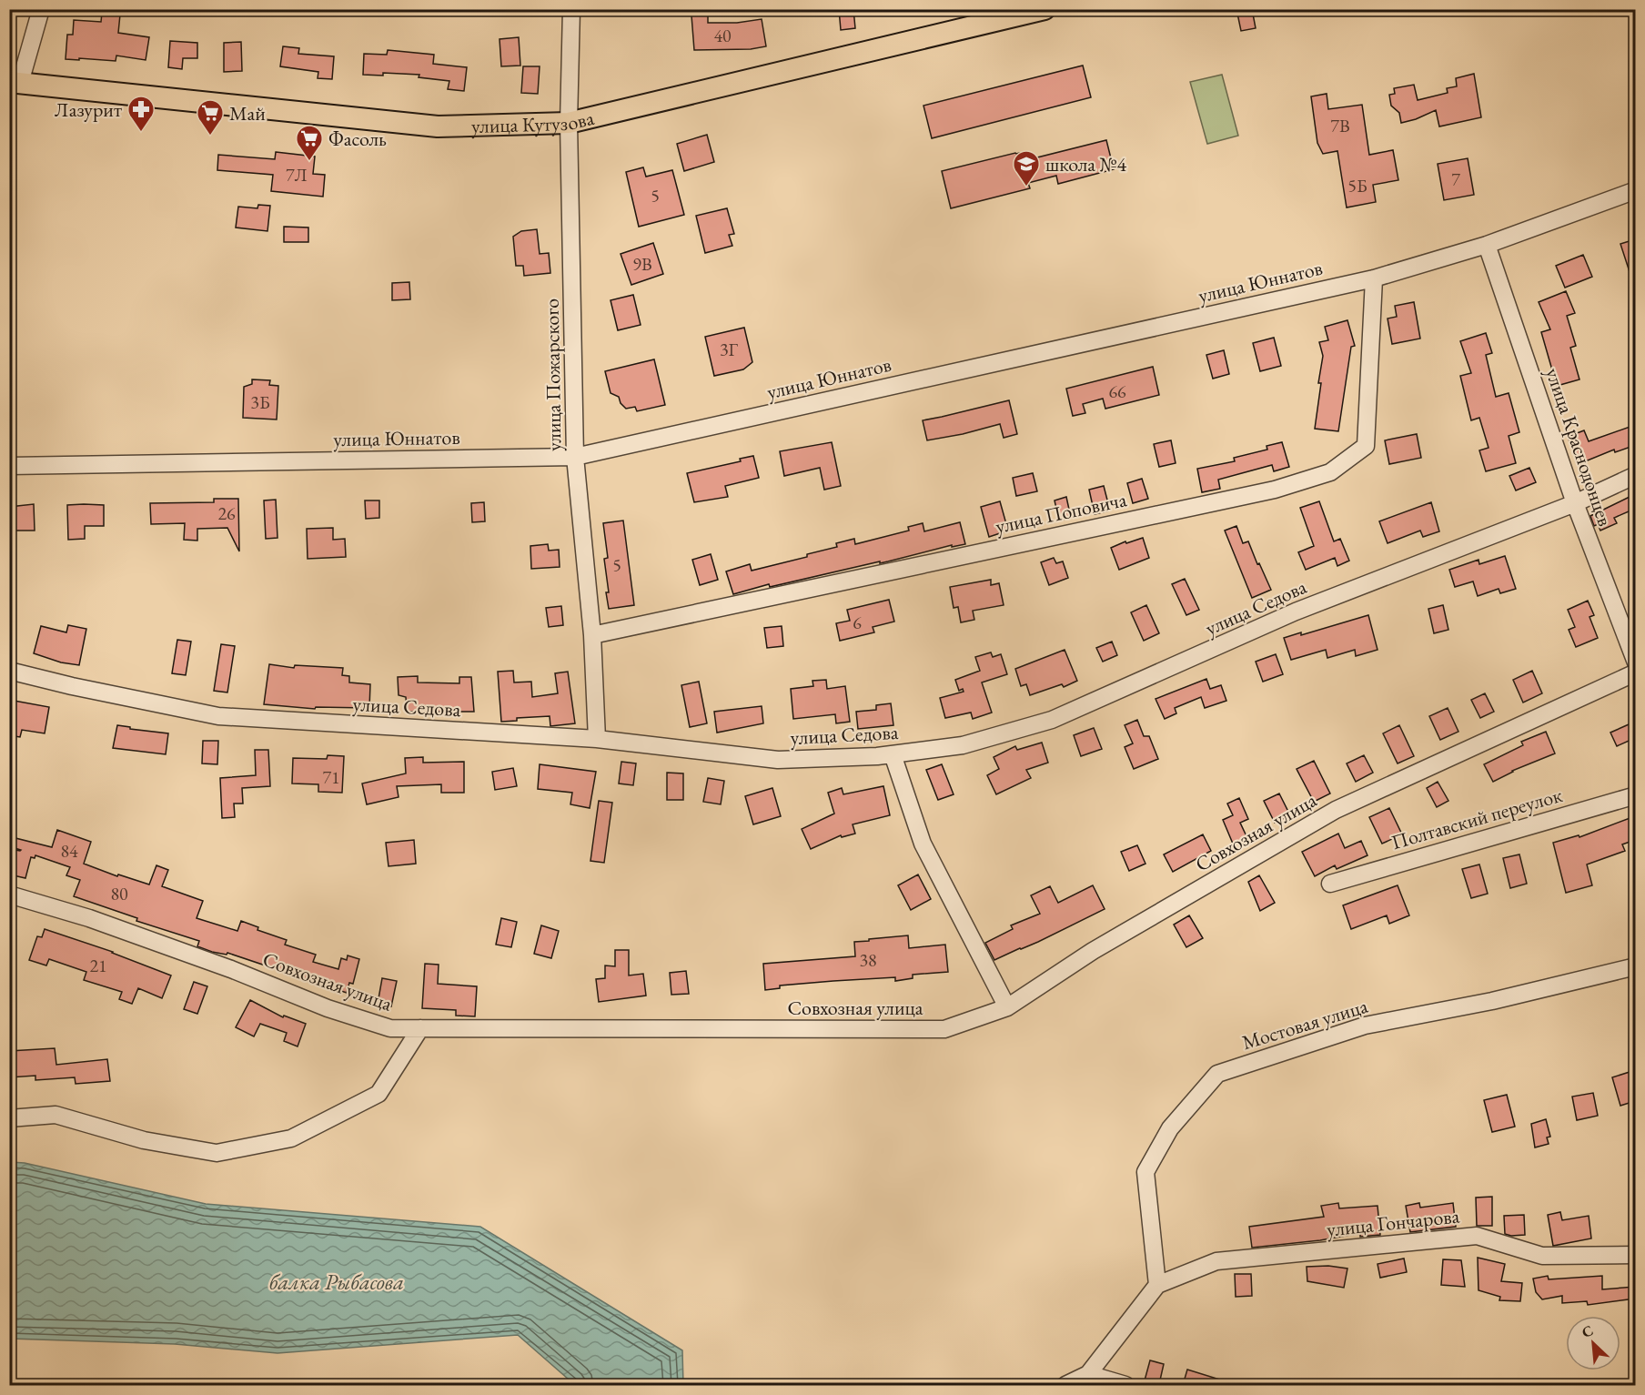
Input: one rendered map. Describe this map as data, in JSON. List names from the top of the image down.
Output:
{
  "streets": {
    "main road": ["улица Кутузова"],
    "street": [
      "улица Юннатов",
      "улица Пожарского",
      "улица Краснодонцев",
      "улица Поповича",
      "улица Седова",
      "Полтавский переулок",
      "Совхозная улица",
      "Мостовая улица",
      "улица Гончарова"
    ]
  },
  "crossings": [
    ["улица Кутузова", "улица Пожарского"],
    ["улица Юннатов", "улица Пожарского"],
    ["улица Юннатов", "улица Краснодонцев"],
    ["улица Юннатов", "улица Поповича"],
    ["улица Пожарского", "улица Поповича"],
    ["улица Пожарского", "улица Седова"],
    ["улица Краснодонцев", "улица Седова"],
    ["Мостовая улица", "улица Гончарова"]
  ],
  "water": ["балка Рыбасова"],
  "places": {
    "pharmacy": ["Лазурит"],
    "supermarket": ["Май", "Фасоль"],
    "school or university": ["школа №4"]
  },
  "house_numbers": [
    "40",
    "7В",
    "7Л",
    "7",
    "5Б",
    "5",
    "9В",
    "3Г",
    "66",
    "3Б",
    "26",
    "5",
    "6",
    "71",
    "84",
    "80",
    "38",
    "21"
  ],
  "north": "top left"
}
